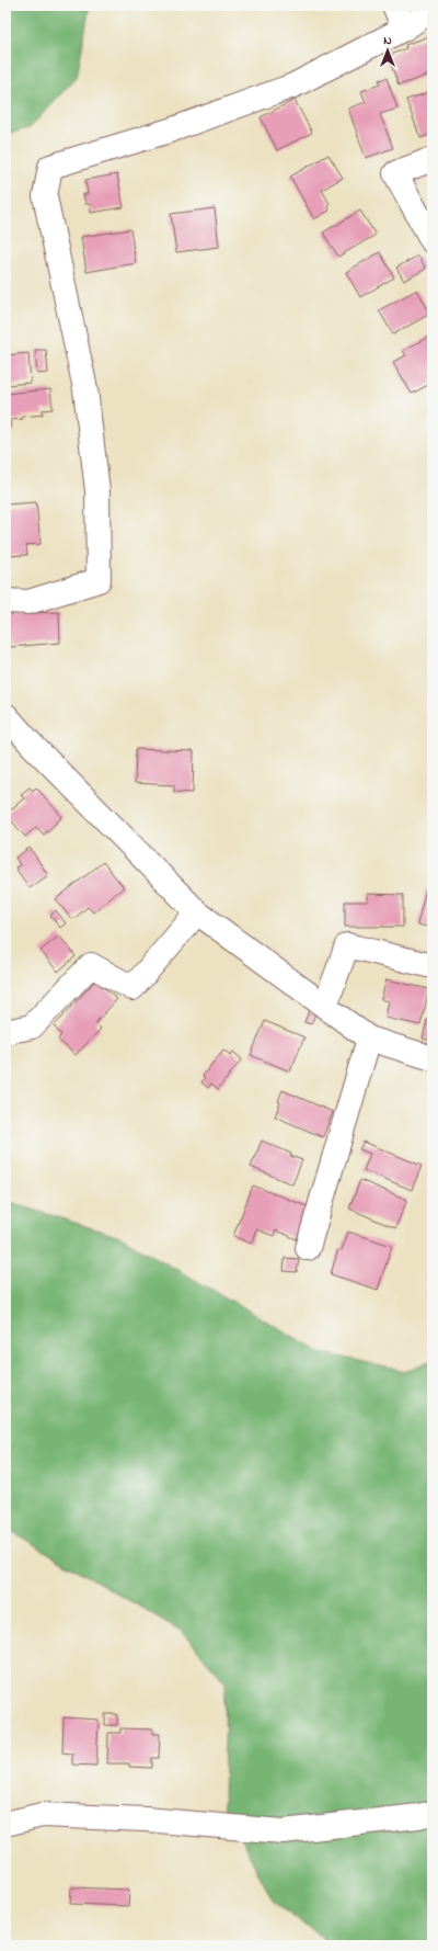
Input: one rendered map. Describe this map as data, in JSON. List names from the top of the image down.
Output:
{
  "north": "top"
}
